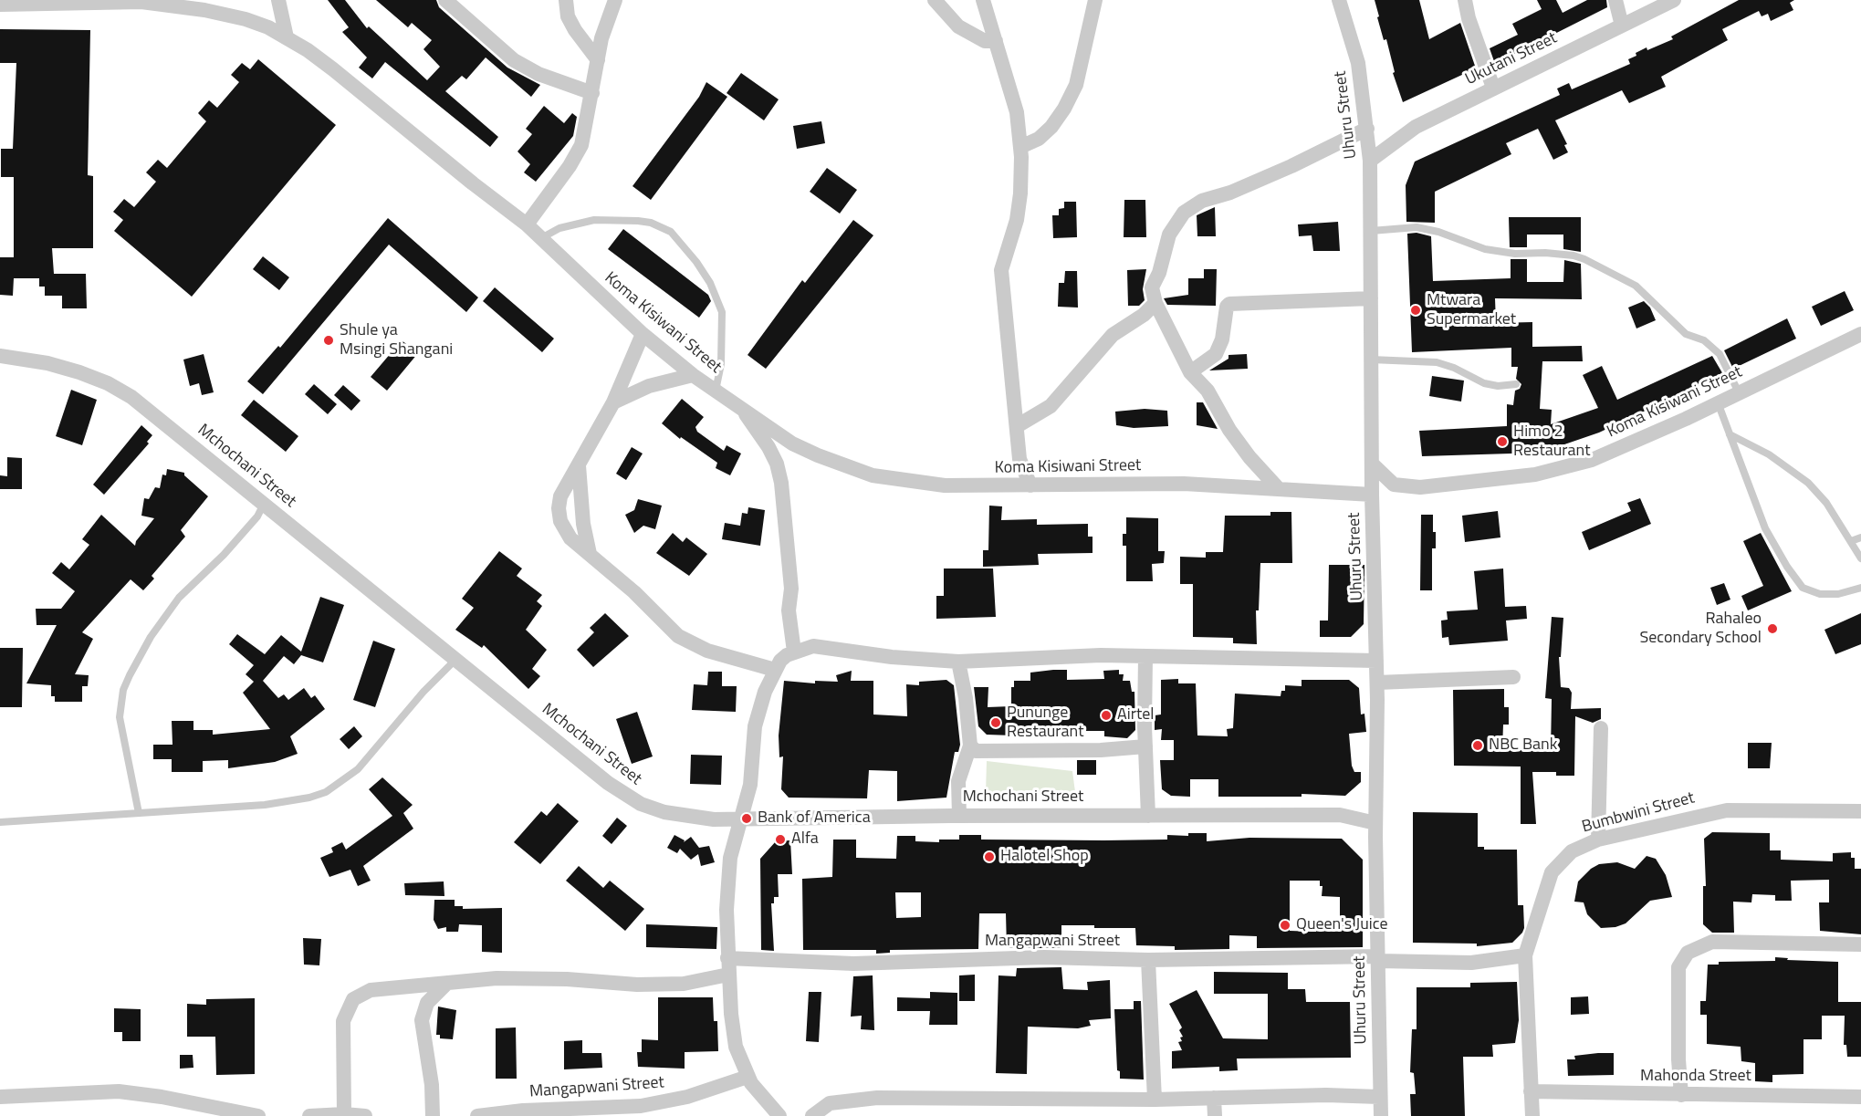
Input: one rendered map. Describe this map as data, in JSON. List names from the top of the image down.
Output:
{
  "streets": {
    "street": [
      "Ukutani Street",
      "Uhuru Street",
      "Koma Kisiwani Street",
      "Mchochani Street",
      "Bumbwini Street",
      "Mangapwani Street",
      "Mahonda Street"
    ]
  },
  "crossings": [
    ["Ukutani Street", "Uhuru Street"],
    ["Uhuru Street", "Koma Kisiwani Street"],
    ["Uhuru Street", "Mchochani Street"],
    ["Uhuru Street", "Mangapwani Street"],
    ["Bumbwini Street", "Mangapwani Street"],
    ["Bumbwini Street", "Mahonda Street"]
  ],
  "places": [
    "Mtwara Supermarket",
    "Shule ya Msingi Shangani",
    "Himo 2 Restaurant",
    "Rahaleo Secondary School",
    "Airtel",
    "Pununge Restaurant",
    "NBC Bank",
    "Bank of America",
    "Alfa",
    "Halotel Shop",
    "Queen's Juice"
  ]
}
